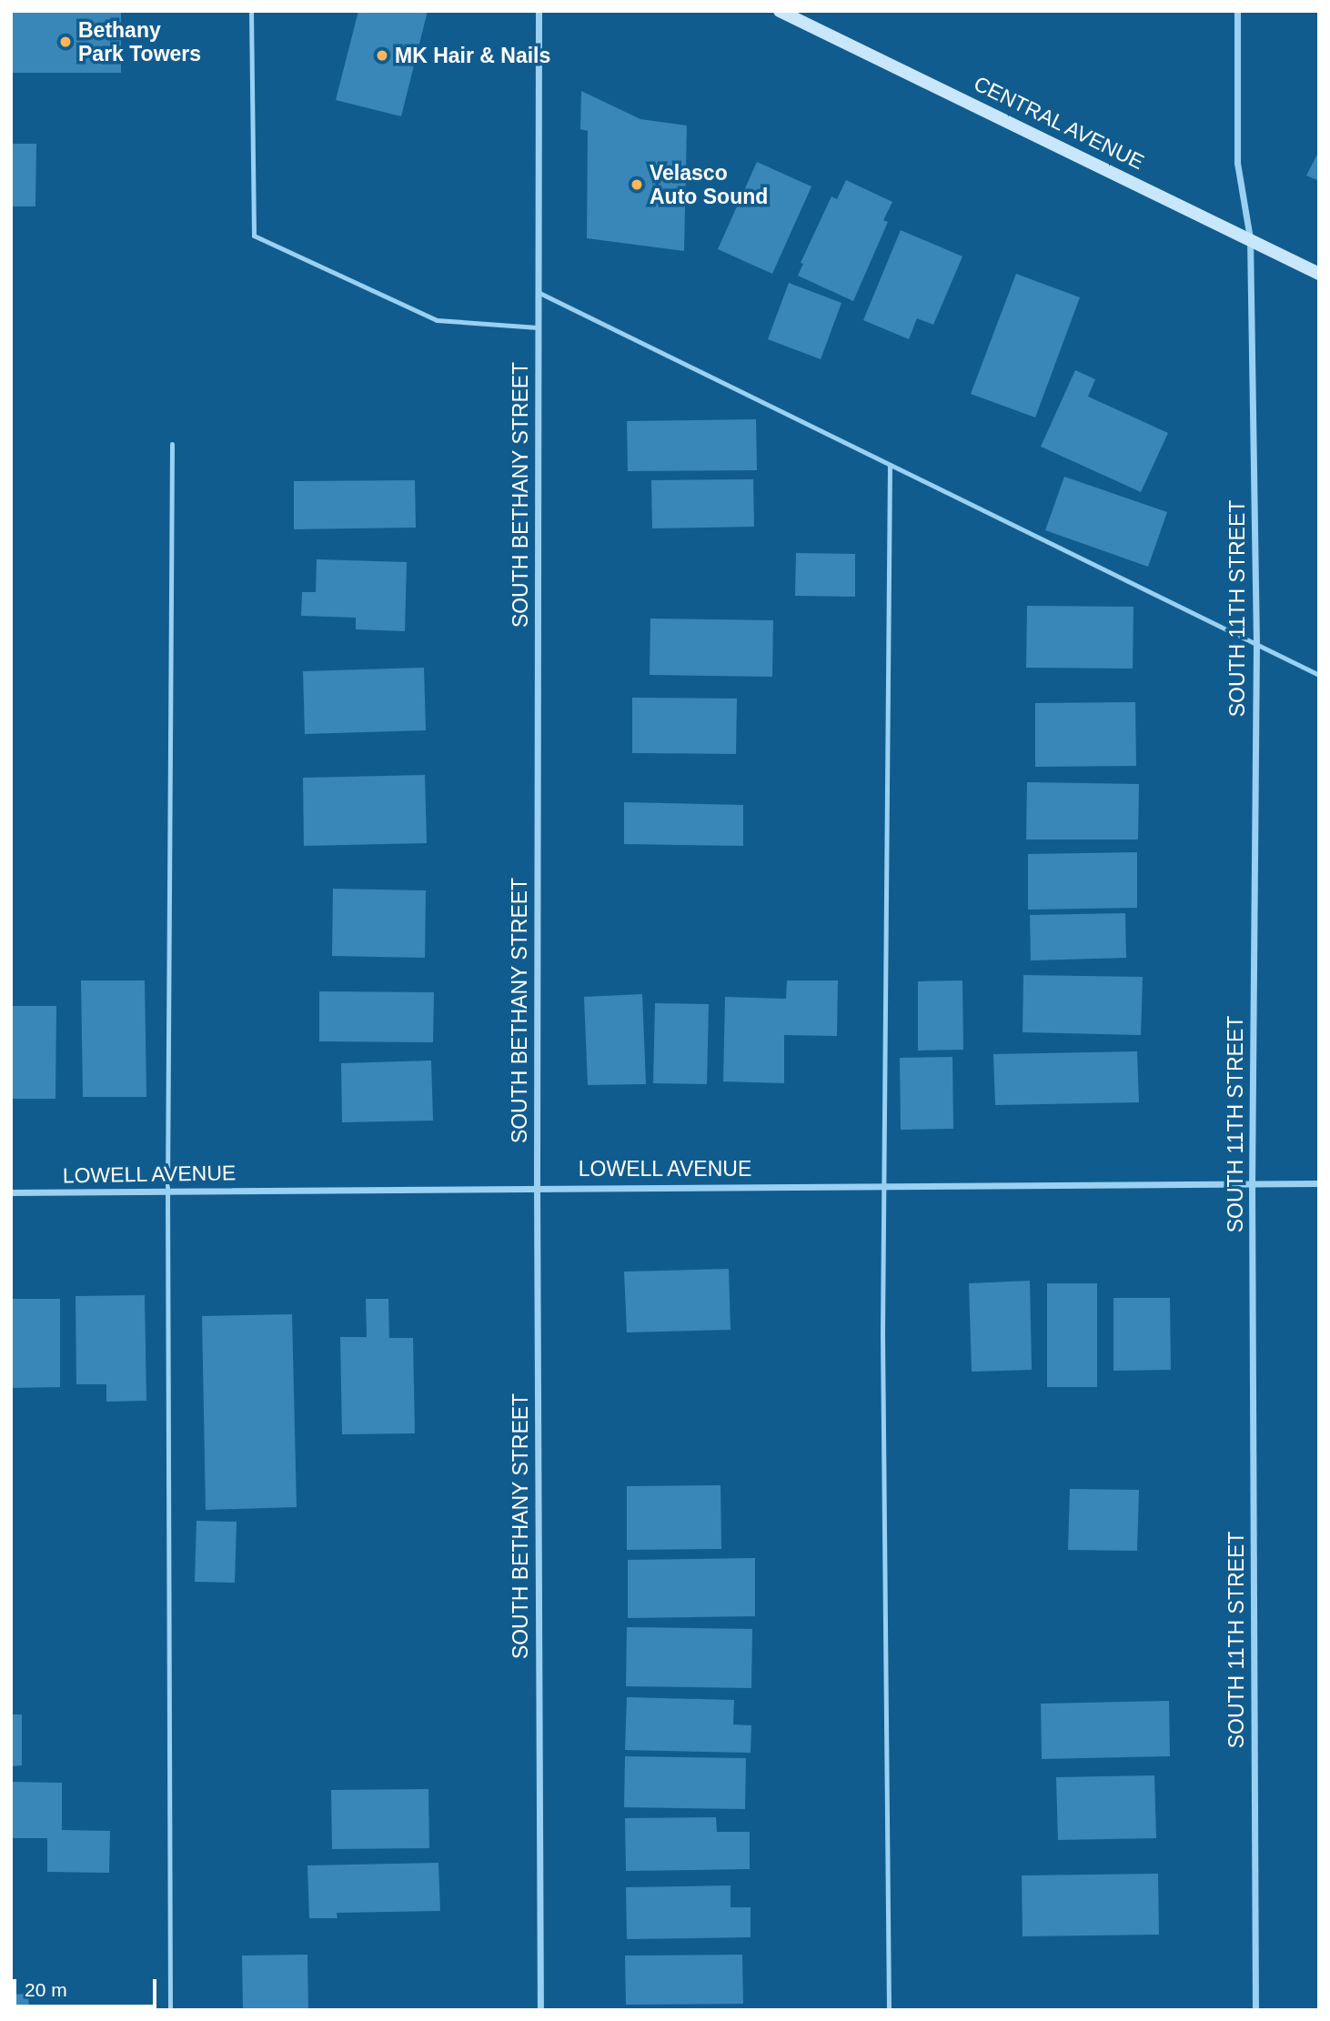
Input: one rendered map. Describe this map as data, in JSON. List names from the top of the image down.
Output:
{
  "streets": {
    "main road": ["CENTRAL AVENUE"],
    "street": ["SOUTH BETHANY STREET", "SOUTH 11TH STREET", "LOWELL AVENUE"]
  },
  "crossings": [
    ["CENTRAL AVENUE", "SOUTH 11TH STREET"],
    ["SOUTH BETHANY STREET", "LOWELL AVENUE"],
    ["SOUTH 11TH STREET", "LOWELL AVENUE"]
  ],
  "places": ["Bethany Park Towers", "MK Hair & Nails", "Velasco Auto Sound"],
  "scale_bar": "20 m"
}
